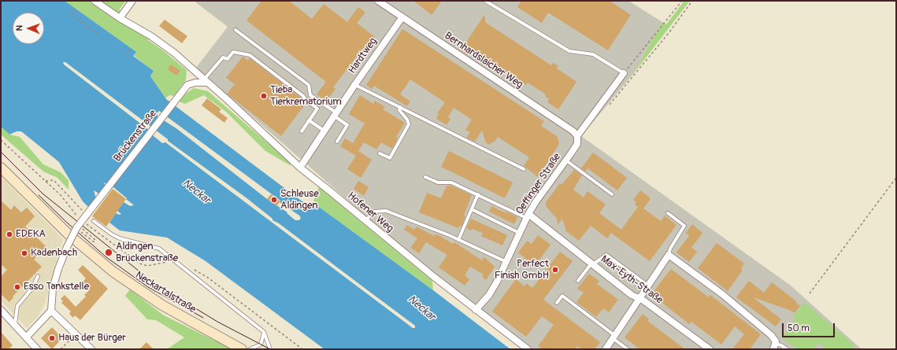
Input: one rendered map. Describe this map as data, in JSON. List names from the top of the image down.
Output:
{
  "streets": {
    "main road": ["Neckartalstraße"],
    "street": [
      "Hardtweg",
      "Bernhardslaicher Weg",
      "Brückenstraße",
      "Oeffinger Straße",
      "Hofener Weg",
      "Max-Eyth-Straße"
    ]
  },
  "crossings": [
    ["Hardtweg", "Bernhardslaicher Weg"],
    ["Hardtweg", "Hofener Weg"],
    ["Bernhardslaicher Weg", "Oeffinger Straße"],
    ["Brückenstraße", "Hofener Weg"],
    ["Oeffinger Straße", "Hofener Weg"],
    ["Oeffinger Straße", "Max-Eyth-Straße"]
  ],
  "water": ["Neckar"],
  "places": [
    "Tieba Tierkrematorium",
    "Schleuse Aldingen",
    "EDEKA",
    "Aldingen Brückenstraße",
    "Kadenbach",
    "Perfect Finish GmbH",
    "Esso Tankstelle",
    "Haus der Bürger"
  ],
  "scale_bar": "50 m",
  "north": "left"
}
